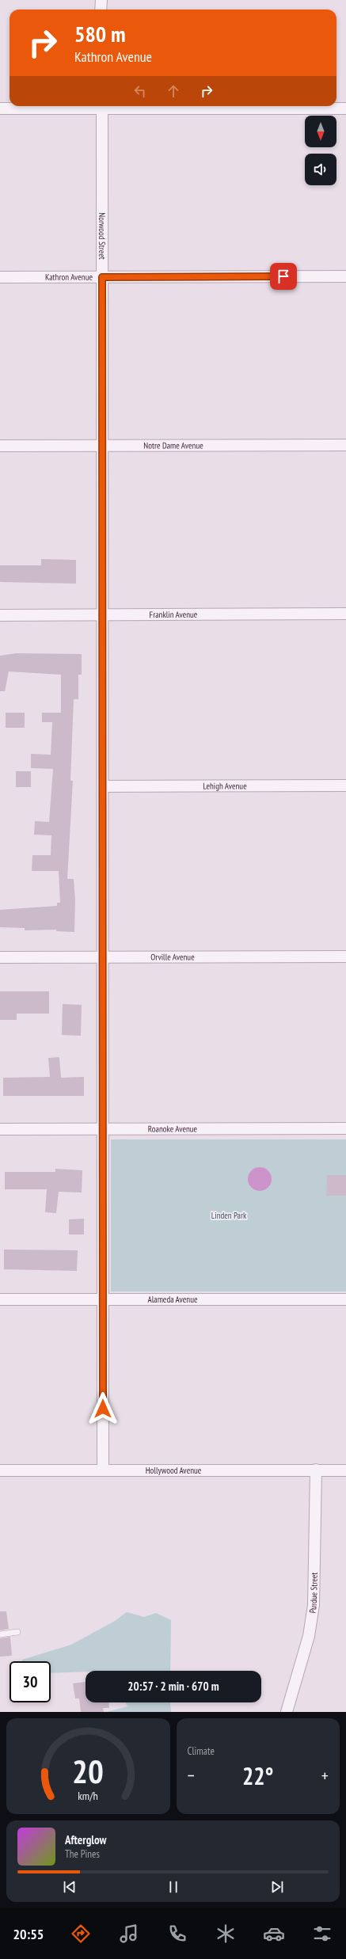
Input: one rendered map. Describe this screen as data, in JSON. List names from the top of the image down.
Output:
{
  "streets": {
    "street": [
      "Norwood Street",
      "Kathron Avenue",
      "Notre Dame Avenue",
      "Franklin Avenue",
      "Lehigh Avenue",
      "Orville Avenue",
      "Roanoke Avenue",
      "Alameda Avenue",
      "Hollywood Avenue",
      "Purdue Street"
    ]
  },
  "crossings": [
    ["Norwood Street", "Kathron Avenue"],
    ["Norwood Street", "Notre Dame Avenue"],
    ["Norwood Street", "Franklin Avenue"],
    ["Norwood Street", "Lehigh Avenue"],
    ["Norwood Street", "Orville Avenue"],
    ["Norwood Street", "Roanoke Avenue"],
    ["Norwood Street", "Alameda Avenue"],
    ["Norwood Street", "Hollywood Avenue"],
    ["Hollywood Avenue", "Purdue Street"]
  ],
  "parks": ["Linden Park"],
  "north": "bottom",
  "page": {
    "turn": ["580 m", "Kathron Avenue"],
    "limit": "30",
    "trip": "20:57 · 2 min · 670 m",
    "tile": "Climate",
    "heat": ["−", "22°", "+"],
    "song": ["Afterglow", "The Pines"],
    "tabs": "20:55",
    "gauge": ["20", "km/h"]
  }
}
